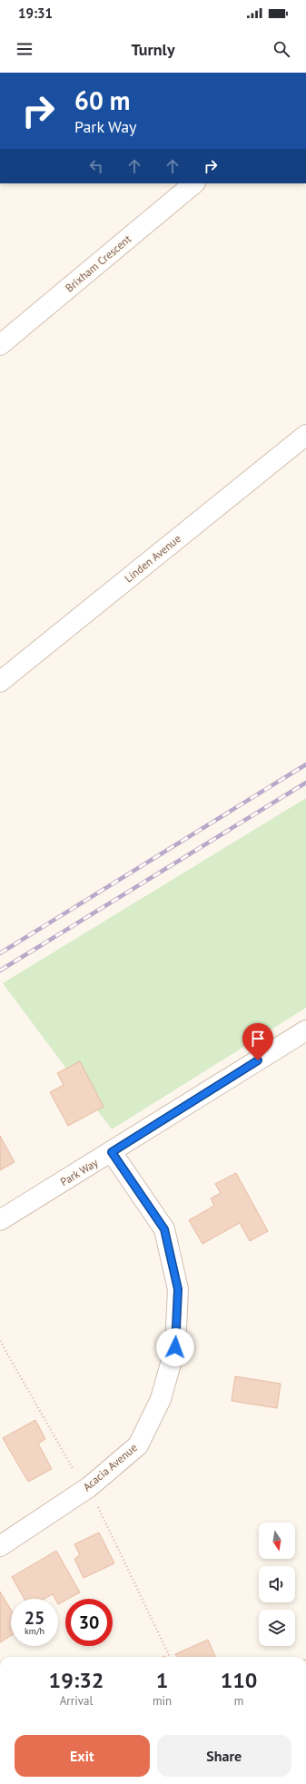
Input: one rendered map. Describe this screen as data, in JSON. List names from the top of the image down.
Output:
{
  "streets": {
    "street": [
      "Brixham Crescent",
      "Linden Avenue",
      "Park Way",
      "Acacia Avenue"
    ]
  },
  "crossings": [
    ["Park Way", "Acacia Avenue"]
  ],
  "north": "bottom",
  "page": {
    "status": "19:31",
    "header": "Turnly",
    "turn": ["60 m", "Park Way"],
    "speed": "25 km/h",
    "limit": "30",
    "eta": [
      "19:32",
      "Arrival",
      "1",
      "min",
      "110",
      "m"
    ],
    "buttons": ["Exit", "Share"]
  }
}
